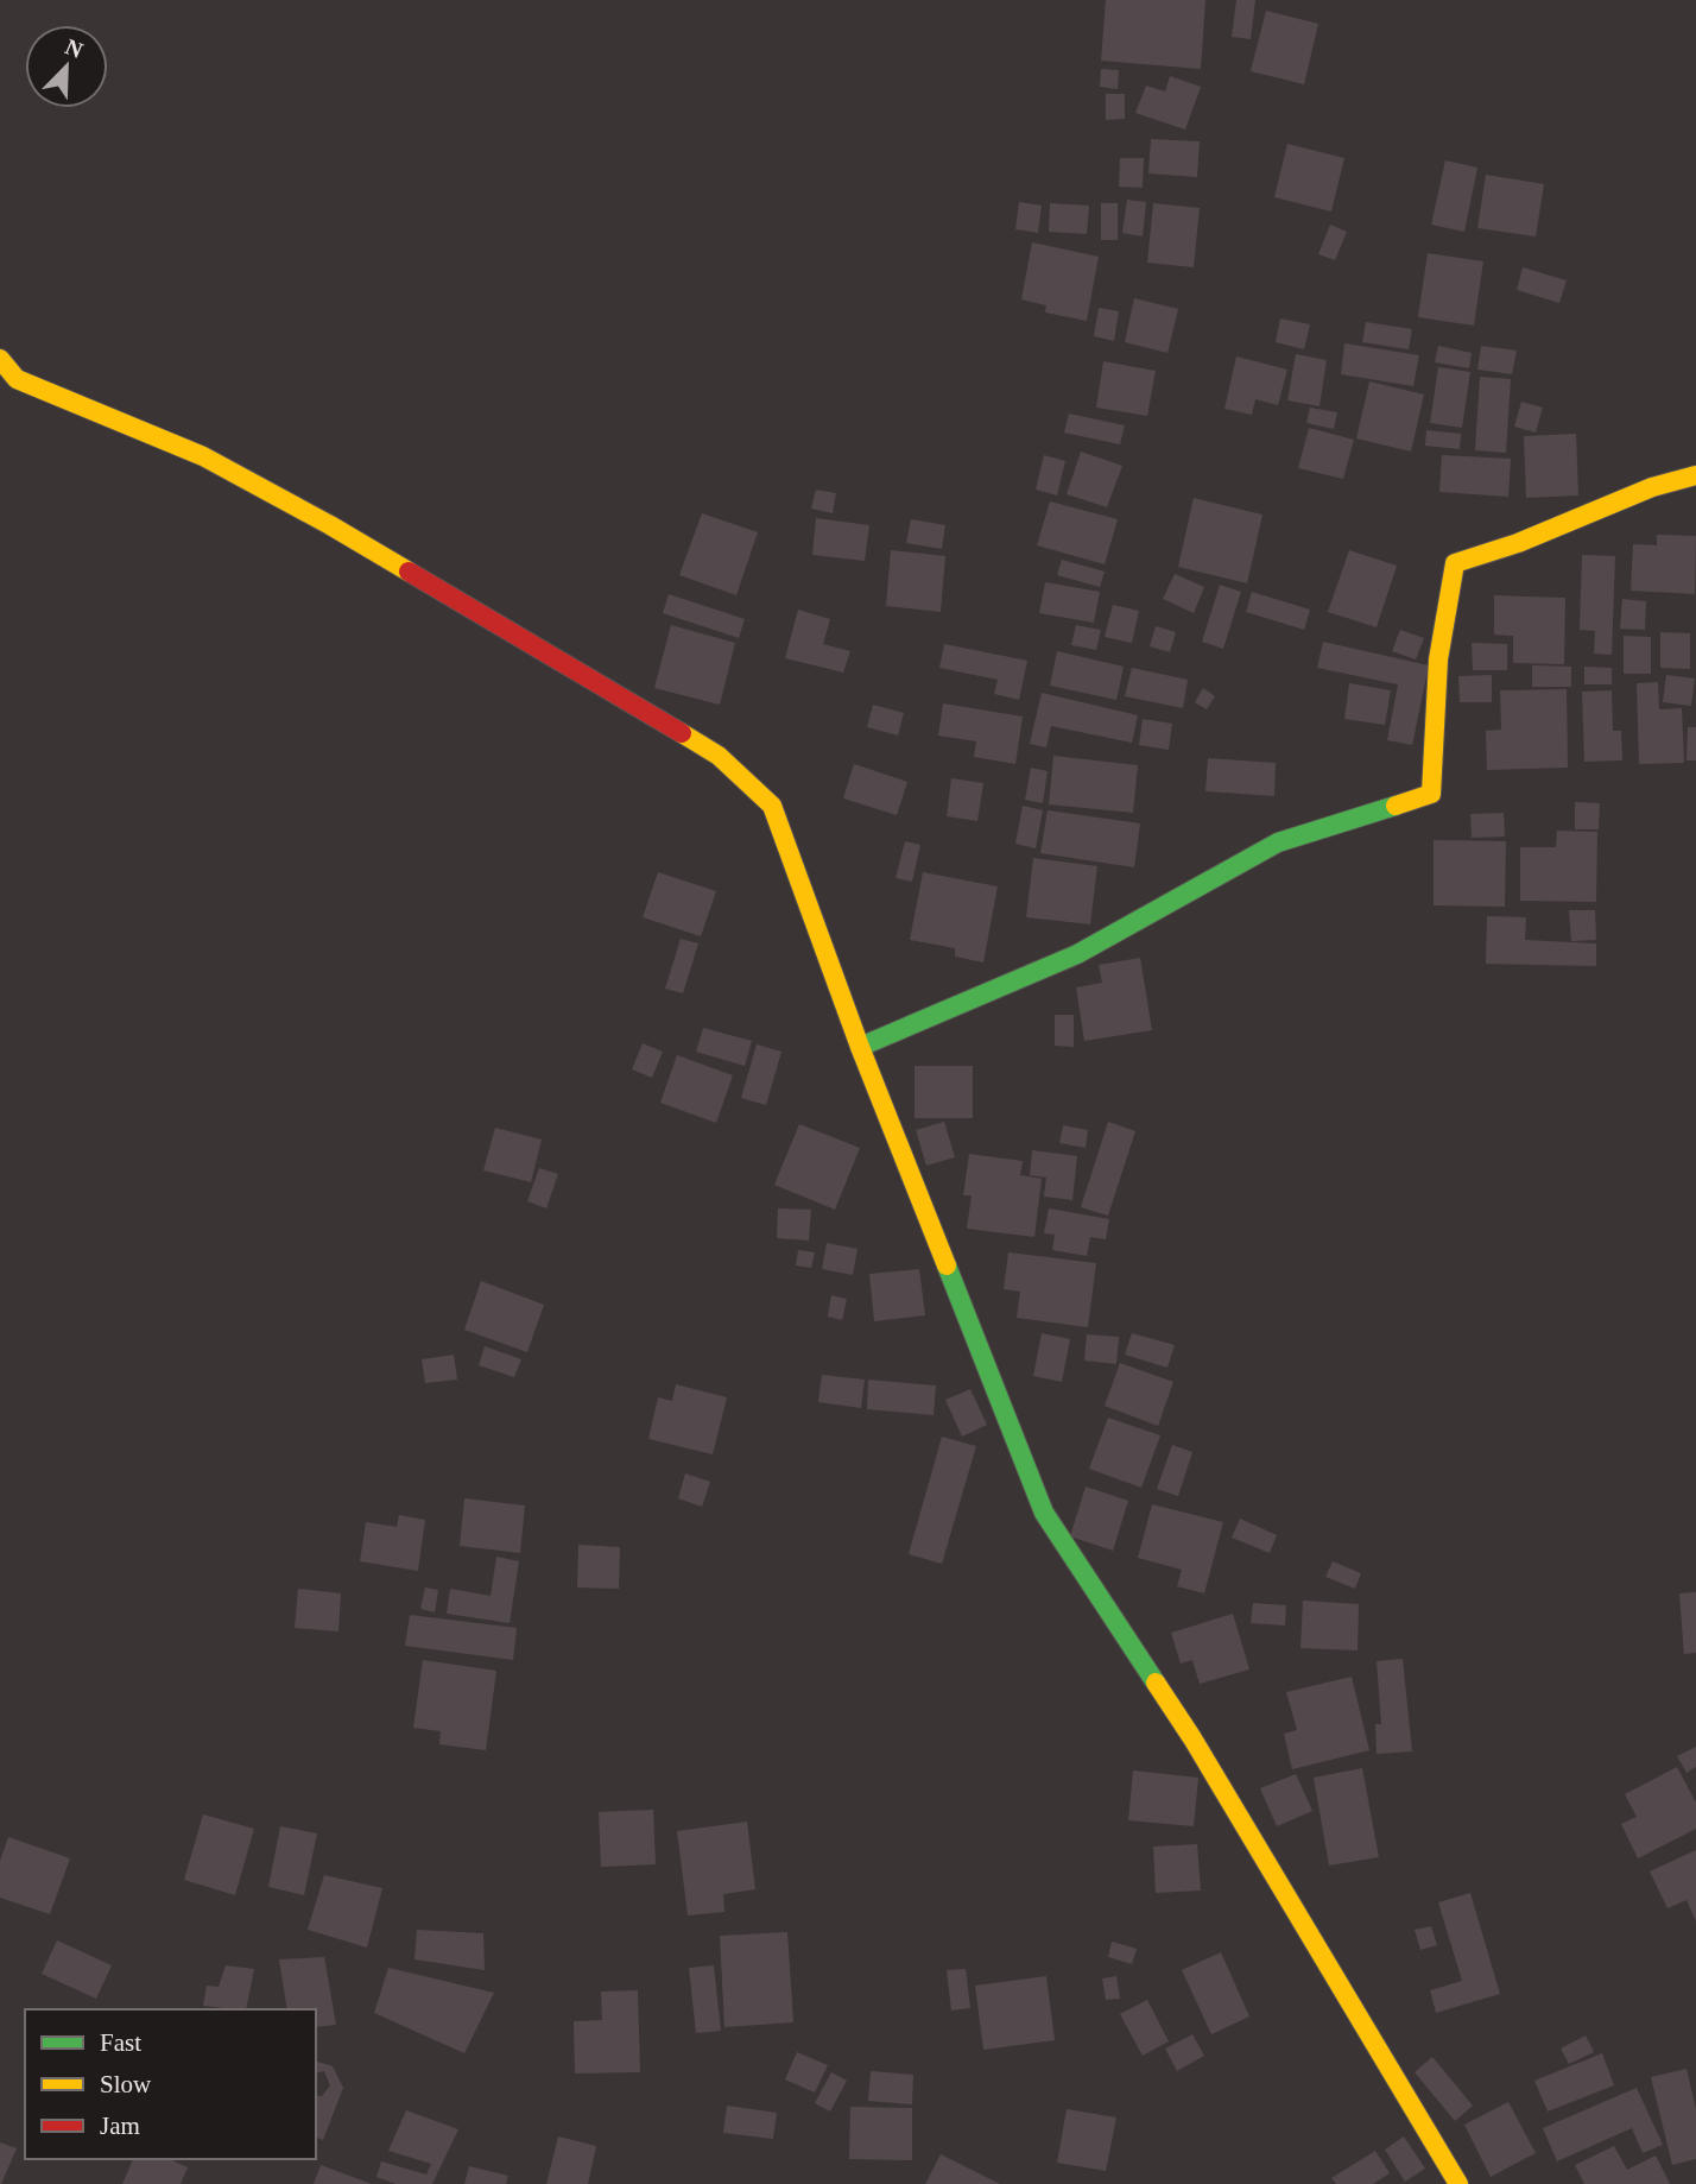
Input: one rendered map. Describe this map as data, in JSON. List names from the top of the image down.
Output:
{
  "legend": ["Fast", "Slow", "Jam"],
  "north": "top right"
}
